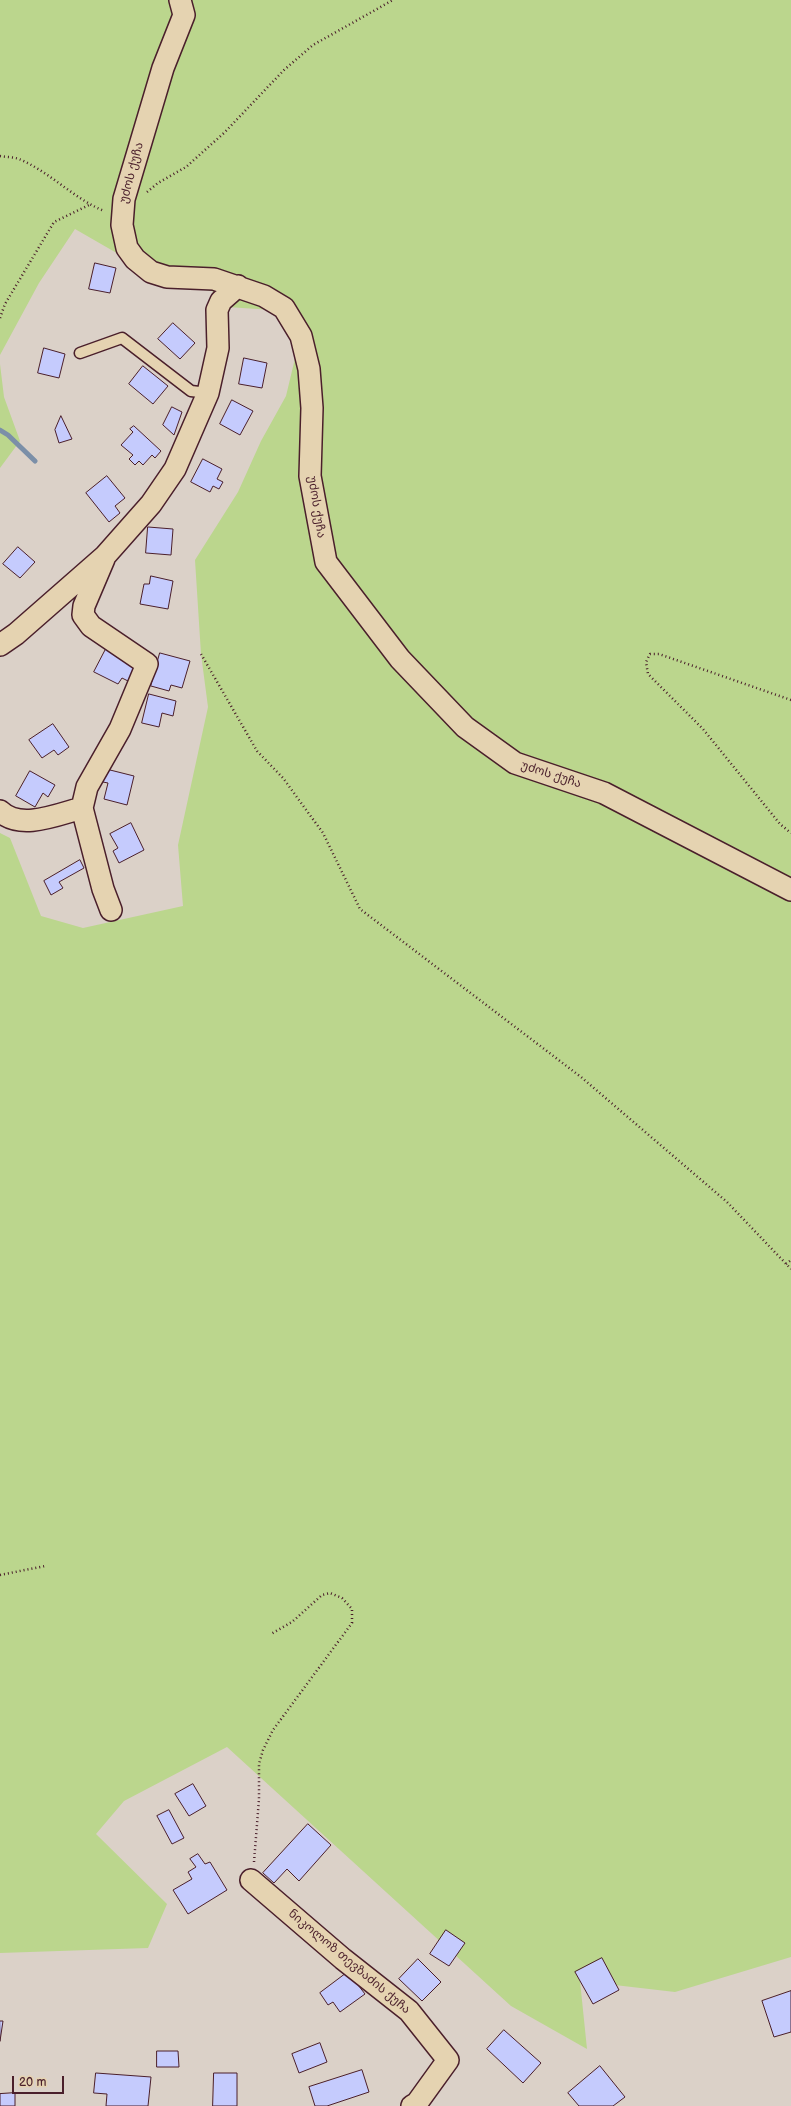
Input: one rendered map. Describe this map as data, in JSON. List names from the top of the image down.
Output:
{
  "streets": {
    "street": ["უძოს ქუჩა", "ნიკოლოზ თევზაძის ქუჩა"]
  },
  "scale_bar": "20 m"
}
